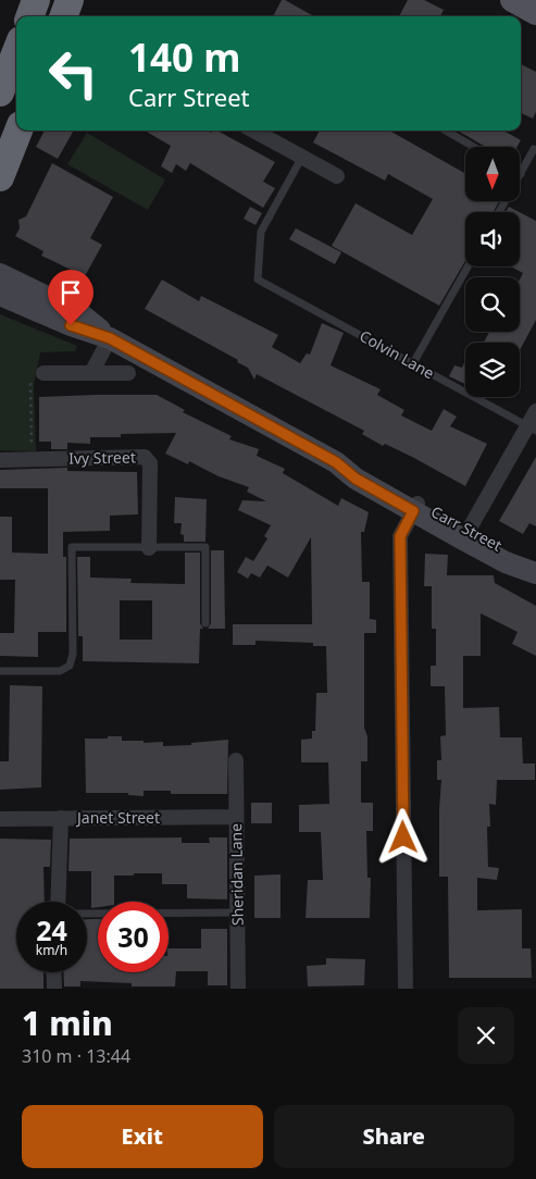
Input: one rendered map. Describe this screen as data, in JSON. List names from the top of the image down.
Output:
{
  "streets": {
    "street": [
      "Ivy Street",
      "Carr Street",
      "Janet Street",
      "Sheridan Lane"
    ],
    "lane": ["Colvin Lane"]
  },
  "crossings": [
    ["Janet Street", "Sheridan Lane"]
  ],
  "north": "bottom",
  "page": {
    "turn": ["140 m", "Carr Street"],
    "speed": "24 km/h",
    "limit": "30",
    "heading": ["1 min", "310 m · 13:44"],
    "buttons": ["Exit", "Share"]
  }
}
